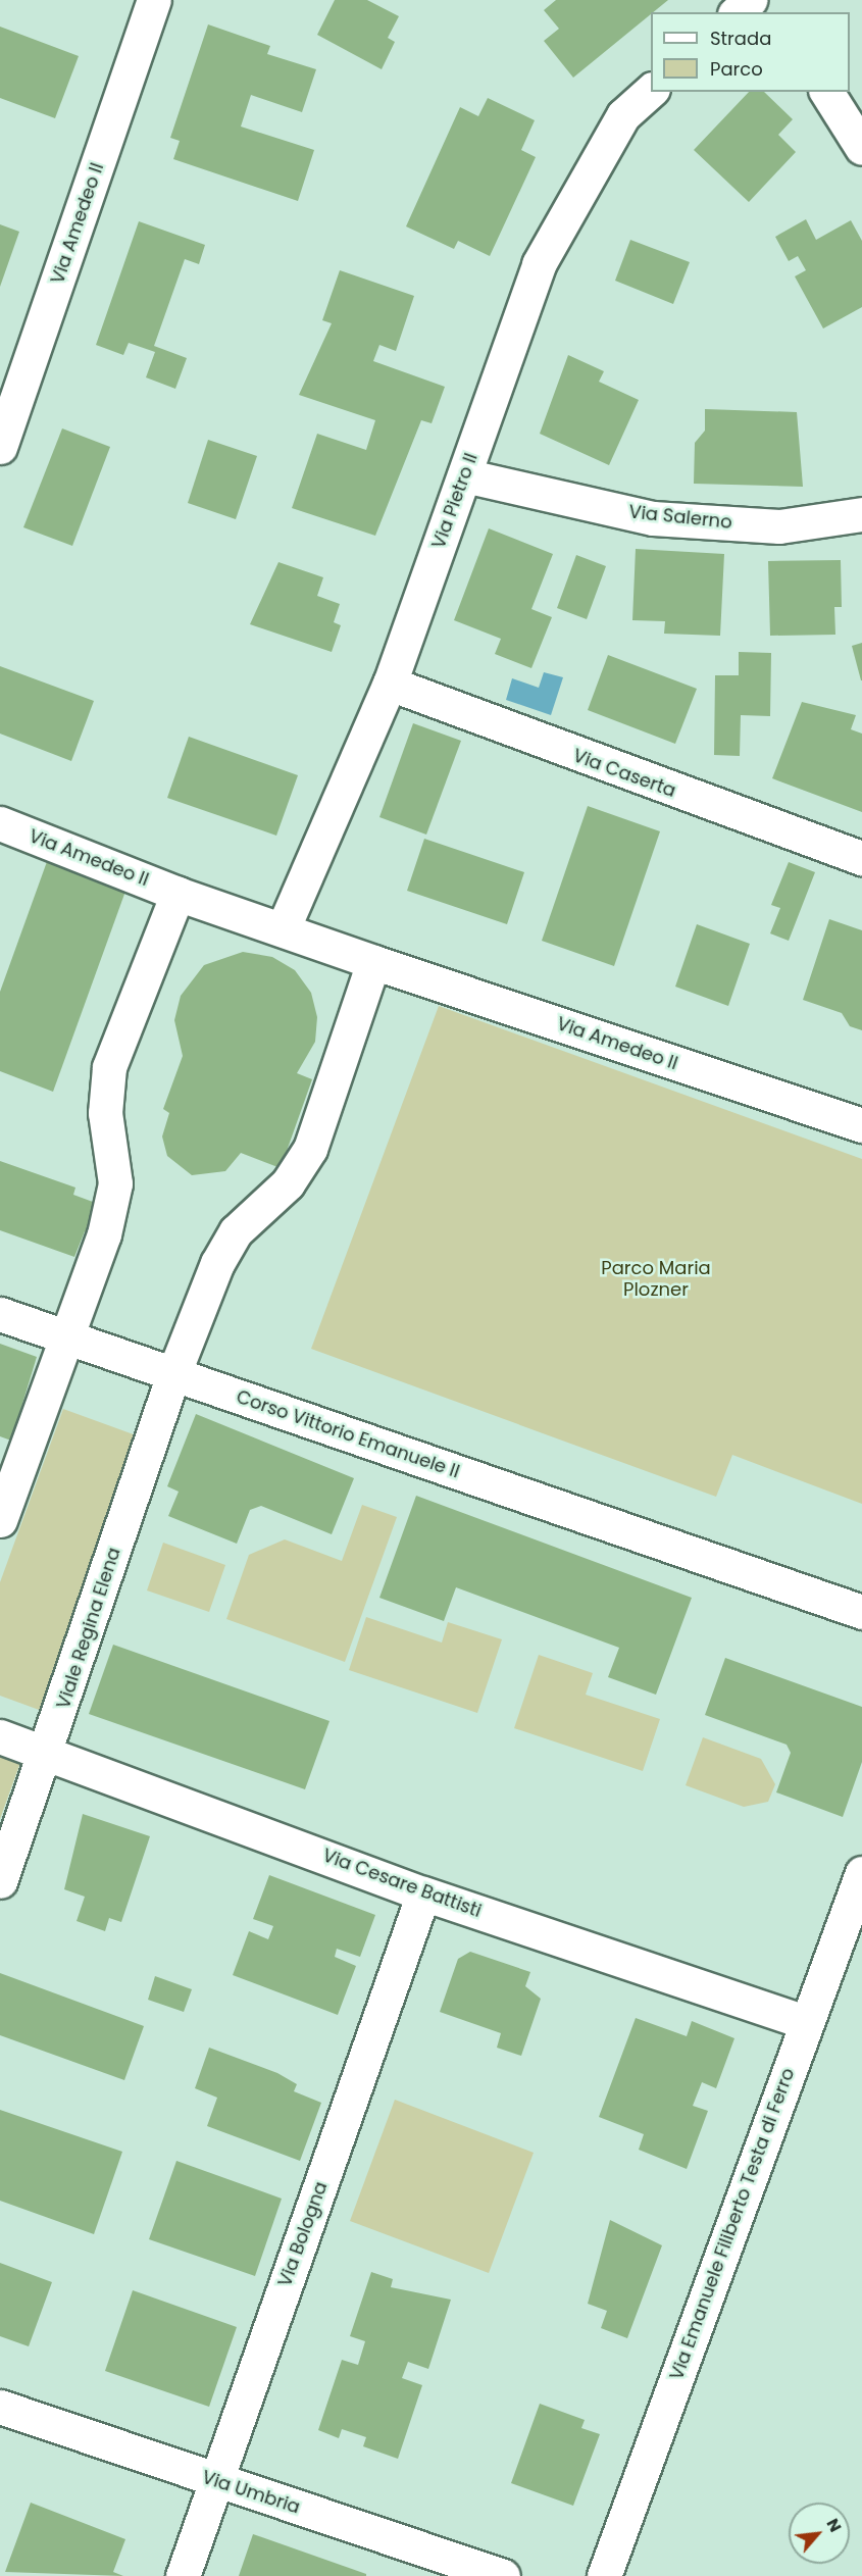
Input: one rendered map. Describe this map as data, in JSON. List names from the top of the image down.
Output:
{
  "streets": {
    "street": [
      "Via Amedeo II",
      "Via Pietro II",
      "Via Salerno",
      "Via Caserta",
      "Corso Vittorio Emanuele II",
      "Viale Regina Elena",
      "Via Cesare Battisti",
      "Via Emanuele Filiberto Testa di Ferro",
      "Via Bologna",
      "Via Umbria"
    ]
  },
  "crossings": [
    ["Via Amedeo II", "Via Pietro II"],
    ["Via Amedeo II", "Viale Regina Elena"],
    ["Via Pietro II", "Via Salerno"],
    ["Via Pietro II", "Via Caserta"],
    ["Corso Vittorio Emanuele II", "Viale Regina Elena"],
    ["Viale Regina Elena", "Via Cesare Battisti"],
    ["Via Cesare Battisti", "Via Emanuele Filiberto Testa di Ferro"],
    ["Via Cesare Battisti", "Via Bologna"],
    ["Via Bologna", "Via Umbria"]
  ],
  "parks": ["Parco Maria Plozner"],
  "legend": ["Strada", "Parco"],
  "north": "top right"
}
